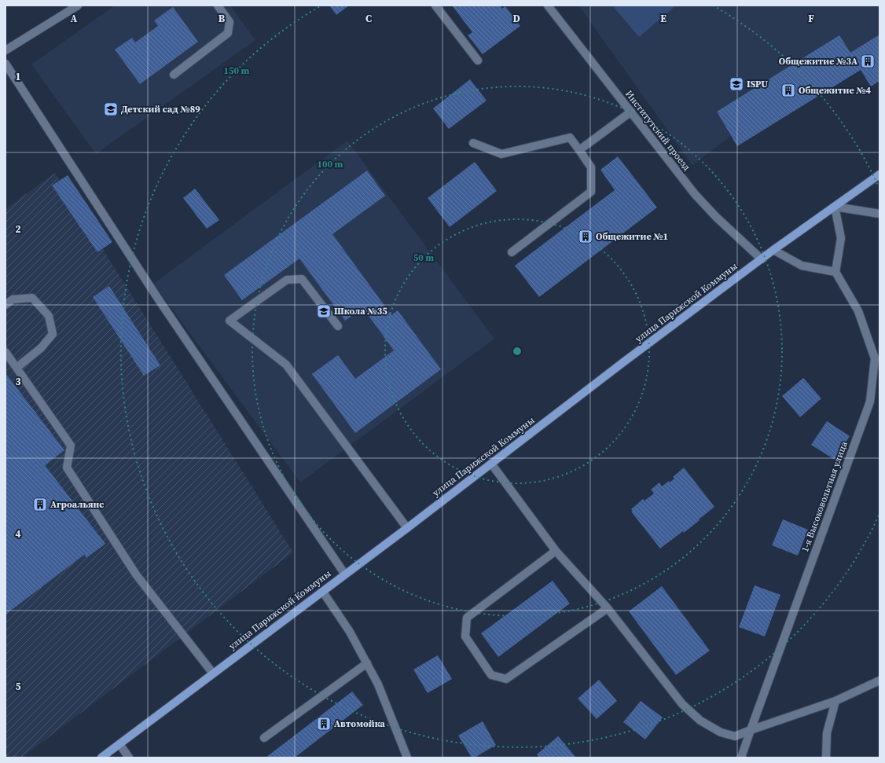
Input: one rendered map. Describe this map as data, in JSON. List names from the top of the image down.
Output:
{
  "streets": {
    "main road": ["улица Парижской Коммуны"],
    "street": ["Институтский проезд", "1-я Высоковольтная улица"]
  },
  "crossings": [
    ["Институтский проезд", "улица Парижской Коммуны"]
  ],
  "places": {
    "building": [
      "Общежитие №3А",
      "Общежитие №4",
      "Общежитие №1",
      "Агроальянс",
      "Автомойка"
    ],
    "school or university": ["ISPU", "Детский сад №89", "Школа №35"]
  },
  "grid": {
    "columns": [
      "A",
      "B",
      "C",
      "D",
      "E",
      "F"
    ],
    "rows": [
      "1",
      "2",
      "3",
      "4",
      "5"
    ]
  },
  "rings": ["150 m", "100 m", "50 m"]
}
